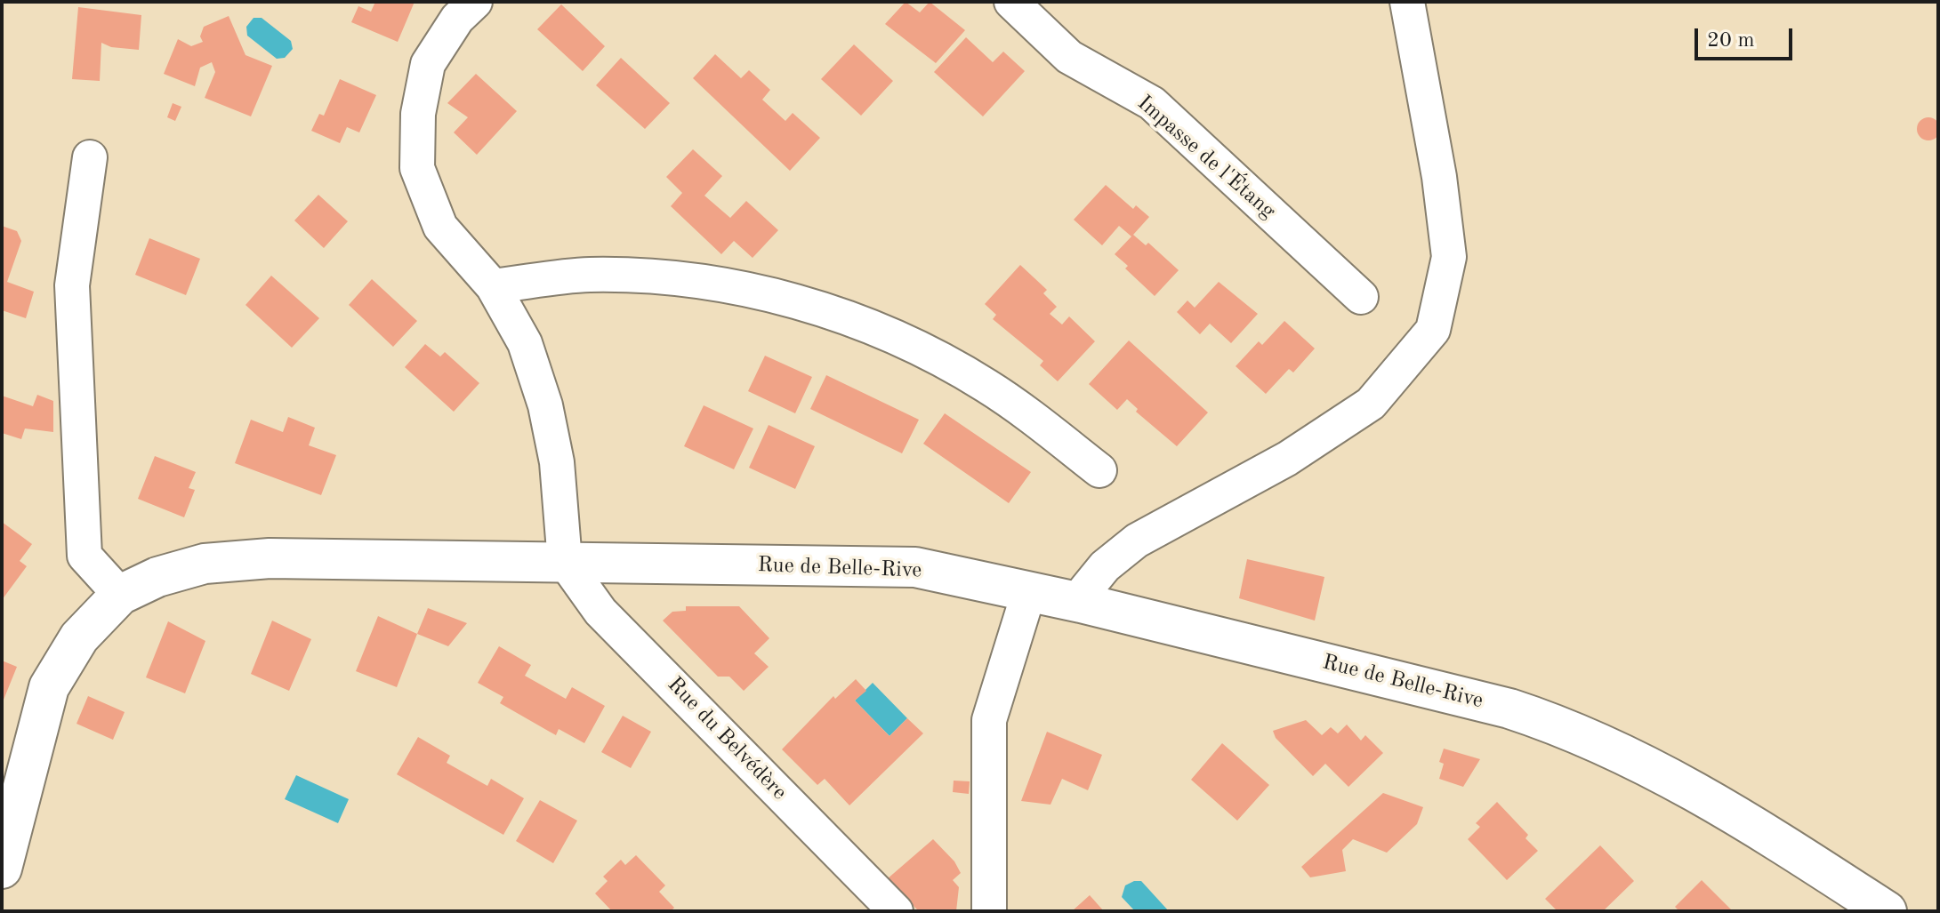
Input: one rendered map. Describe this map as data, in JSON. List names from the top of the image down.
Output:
{
  "streets": {
    "street": ["Impasse de l'Étang", "Rue de Belle-Rive", "Rue du Belvédère"]
  },
  "crossings": [
    ["Rue de Belle-Rive", "Rue du Belvédère"]
  ],
  "scale_bar": "20 m"
}
